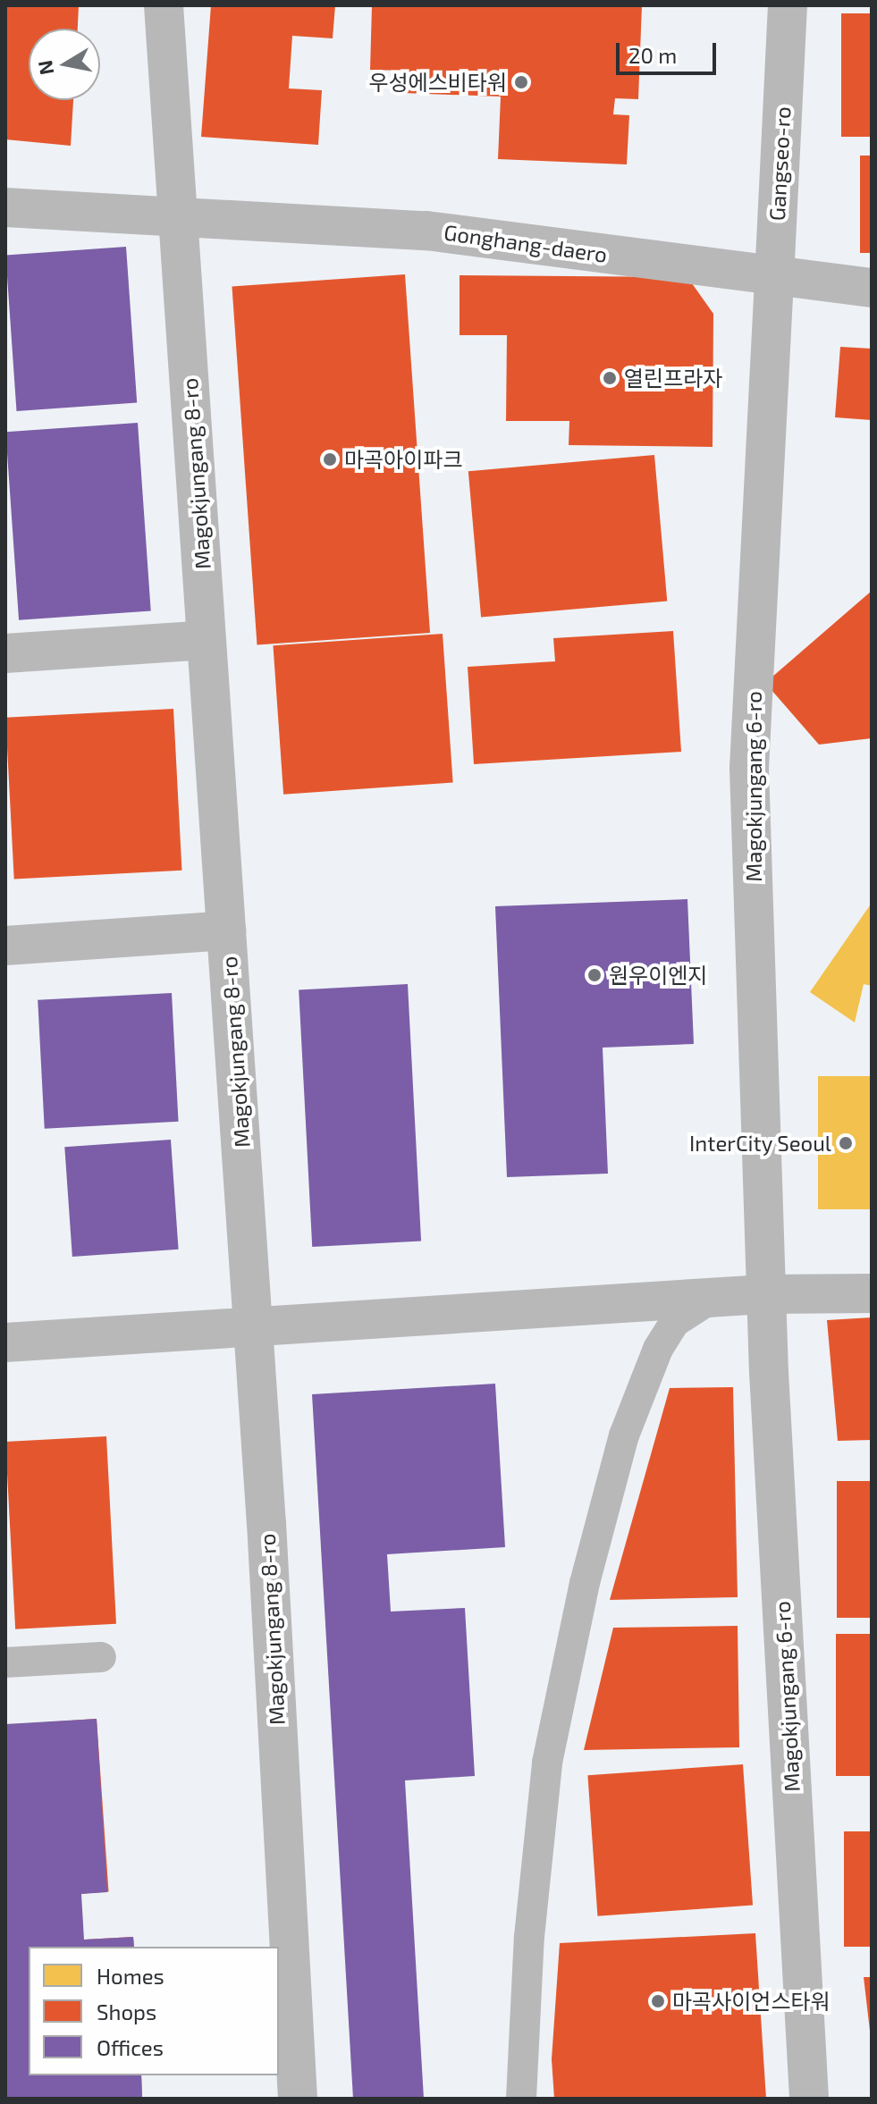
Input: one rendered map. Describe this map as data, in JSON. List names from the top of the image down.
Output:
{
  "streets": {
    "street": [
      "Gangseo-ro",
      "Gonghang-daero",
      "Magokjungang 8-ro",
      "Magokjungang 6-ro"
    ]
  },
  "crossings": [
    ["Gangseo-ro", "Gonghang-daero"],
    ["Gangseo-ro", "Magokjungang 6-ro"],
    ["Gonghang-daero", "Magokjungang 8-ro"],
    ["Gonghang-daero", "Magokjungang 6-ro"]
  ],
  "places": [
    "우성에스비타워",
    "열린프라자",
    "마곡아이파크",
    "원우이엔지",
    "InterCity Seoul",
    "마곡사이언스타워"
  ],
  "legend": ["Homes", "Shops", "Offices"],
  "scale_bar": "20 m",
  "north": "left"
}
